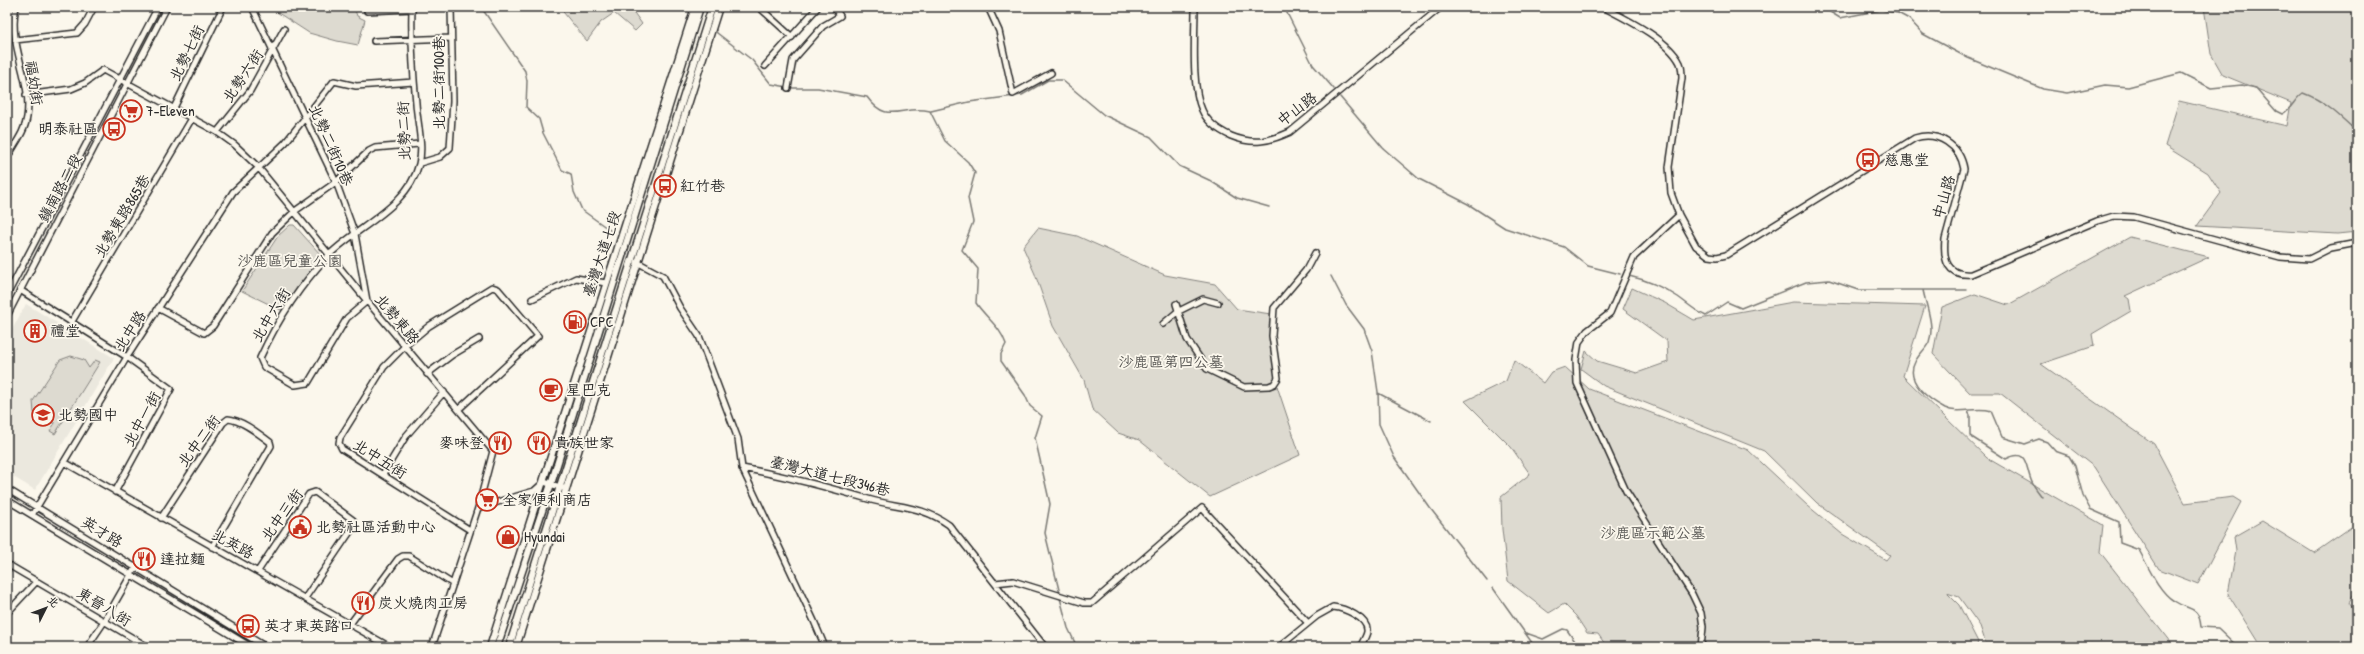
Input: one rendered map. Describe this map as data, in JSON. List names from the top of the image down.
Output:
{
  "streets": {
    "main road": ["臺灣大道七段"],
    "street": [
      "北勢七街",
      "北勢六街",
      "福幼街",
      "北勢二街100巷",
      "中山路",
      "北勢二街",
      "北勢二街10巷",
      "鎮南路二段",
      "北勢東路865巷",
      "北中六街",
      "北勢東路",
      "北中路",
      "北中一街",
      "北中二街",
      "北中五街",
      "臺灣大道七段346巷",
      "北中三街",
      "英才路",
      "北英路",
      "東晉八街"
    ]
  },
  "crossings": [
    ["北勢七街", "北勢東路"],
    ["北勢六街", "北勢二街10巷"],
    ["北勢六街", "北勢東路"],
    ["福幼街", "北勢東路"],
    ["北勢二街100巷", "北勢二街"],
    ["北勢二街", "北勢二街10巷"],
    ["北勢二街", "北中六街"],
    ["北勢二街", "北勢東路"],
    ["北勢二街", "北中路"],
    ["北勢二街10巷", "北中六街"],
    ["北勢二街10巷", "北勢東路"],
    ["北勢二街10巷", "北中路"],
    ["鎮南路二段", "北勢東路"],
    ["鎮南路二段", "北中一街"],
    ["北勢東路865巷", "北勢東路"],
    ["北勢東路865巷", "北中一街"],
    ["北中六街", "北勢東路"],
    ["北勢東路", "北中路"],
    ["北勢東路", "北中五街"],
    ["北中路", "北中一街"],
    ["北中路", "英才路"],
    ["北中路", "北英路"],
    ["北中一街", "北英路"],
    ["北中二街", "北英路"],
    ["北中三街", "北英路"]
  ],
  "parks": ["沙鹿區兒童公園", "沙鹿區第四公墓", "沙鹿區示範公墓"],
  "places": {
    "supermarket": ["7-Eleven", "全家便利商店"],
    "bus stop": [
      "明泰社區",
      "慈惠堂",
      "紅竹巷",
      "英才東英路口"
    ],
    "fuel station": ["CPC"],
    "building": ["禮堂"],
    "cafe": ["星巴克"],
    "school or university": ["北勢國中"],
    "restaurant": [
      "麥味登",
      "貴族世家",
      "達拉麵",
      "炭火燒肉工房"
    ],
    "public building": ["北勢社區活動中心"],
    "shop": ["Hyundai"]
  },
  "north": "top right"
}
